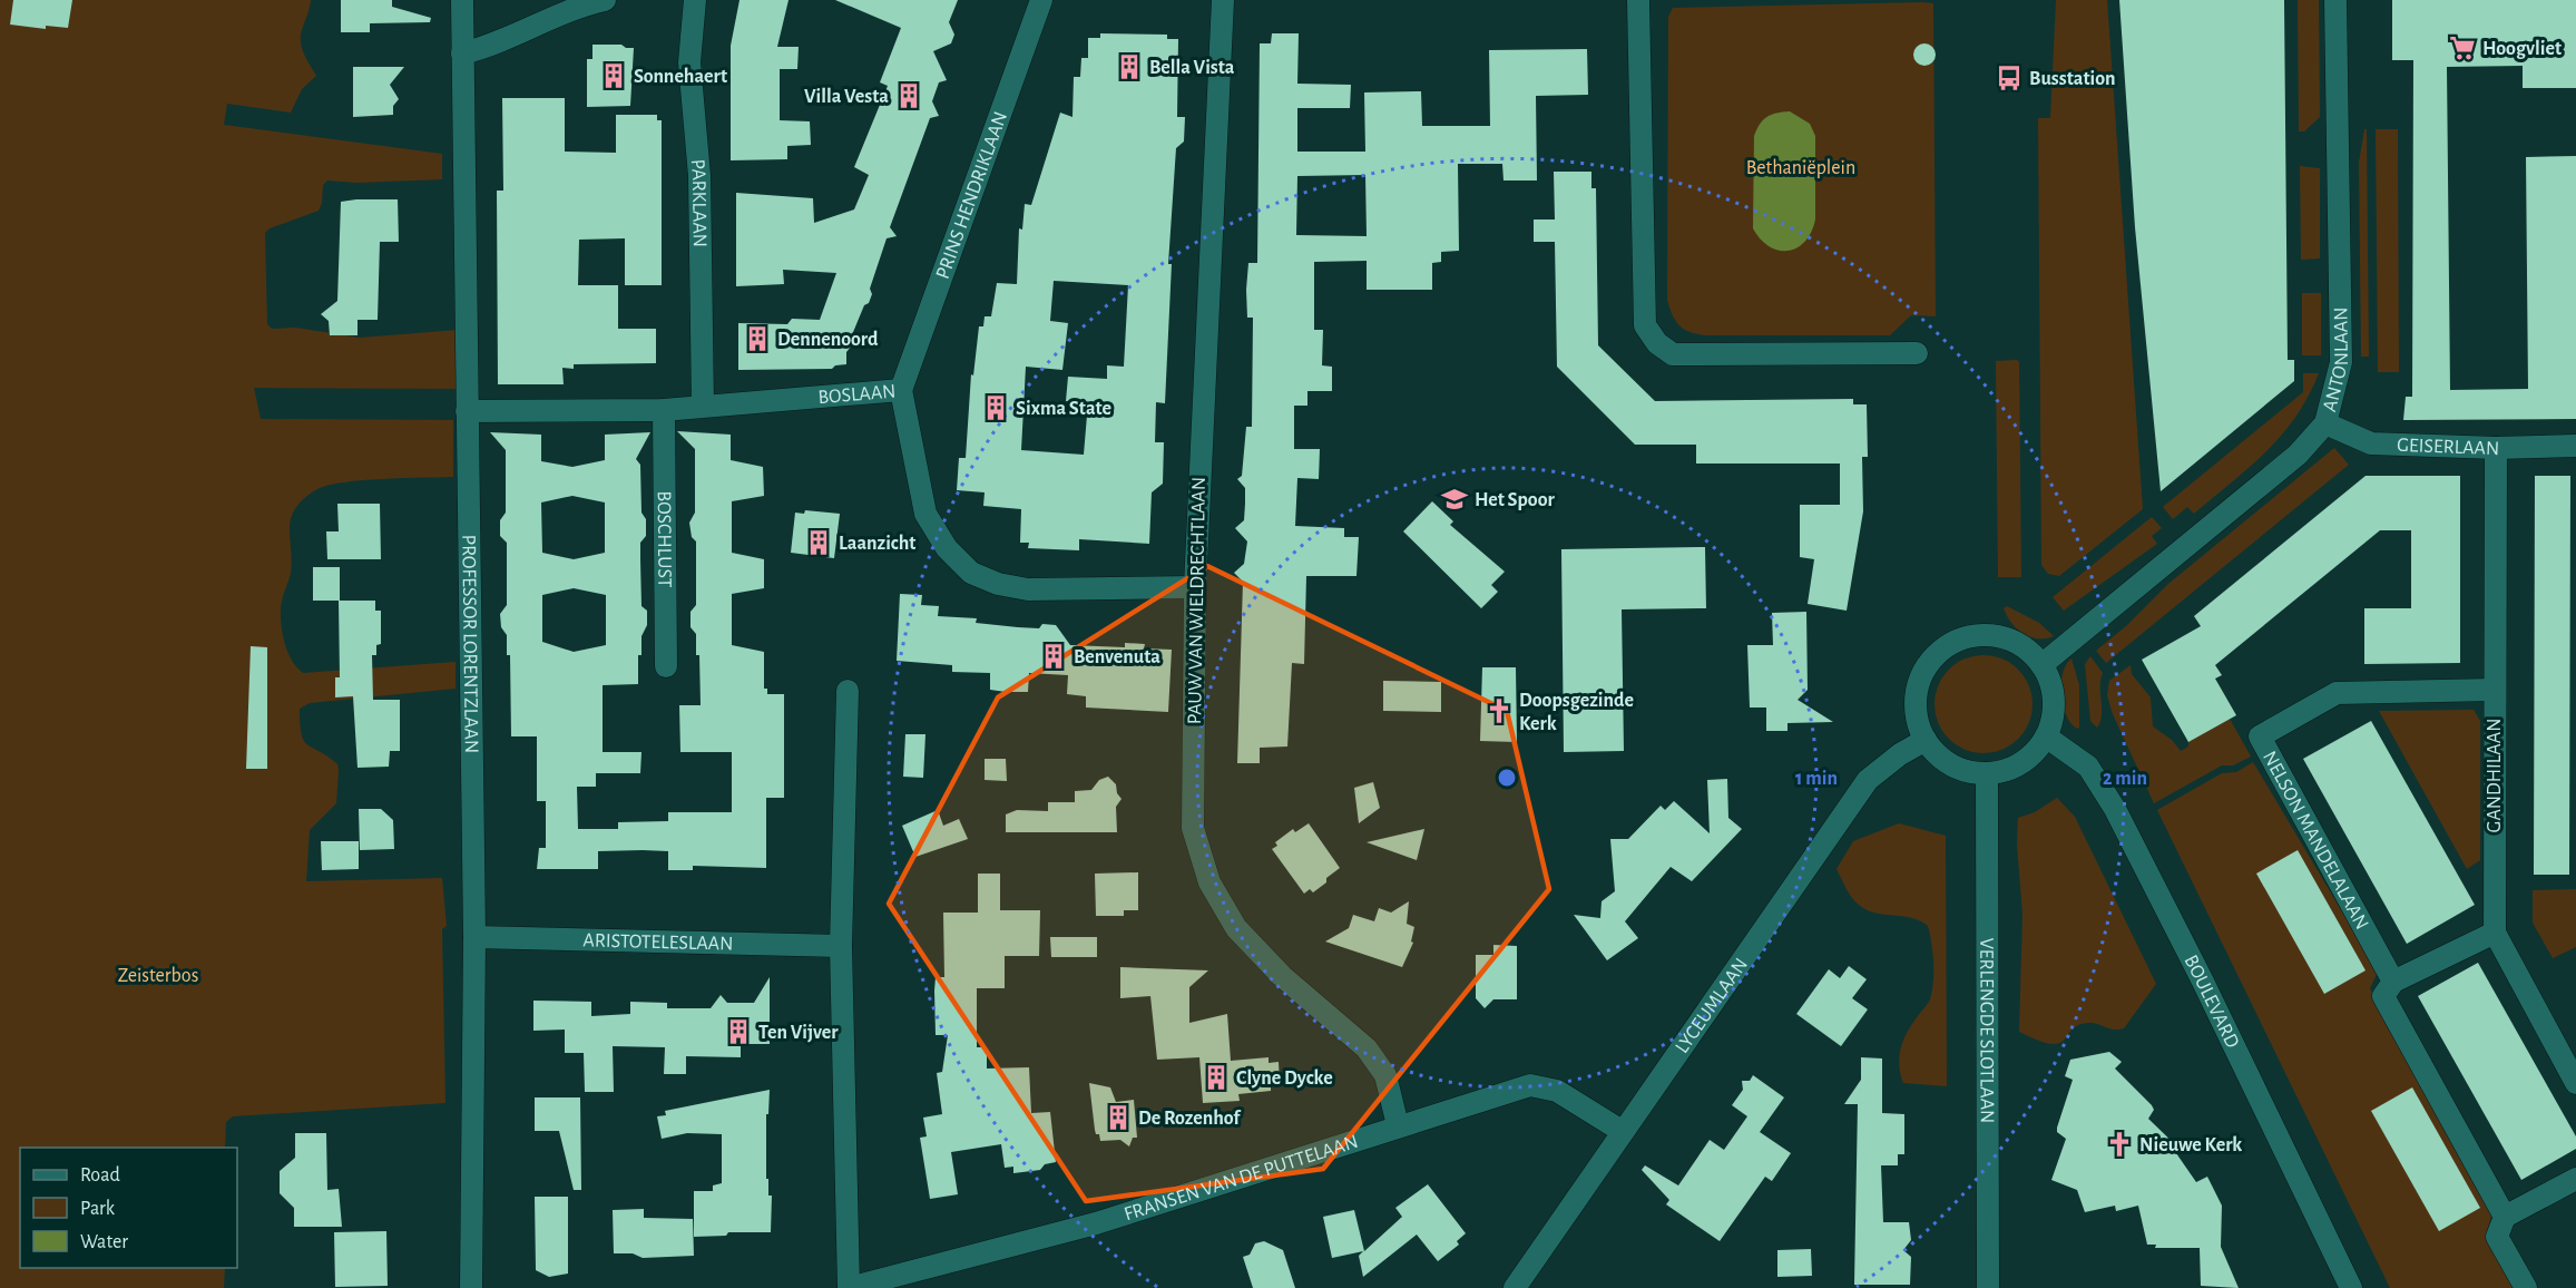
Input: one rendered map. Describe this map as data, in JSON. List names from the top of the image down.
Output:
{
  "streets": {
    "street": [
      "PRINS HENDRIKLAAN",
      "PARKLAAN",
      "ANTONLAAN",
      "BOSLAAN",
      "GEISERLAAN",
      "BOSCHLUST",
      "PAUW VAN WIELDRECHTLAAN",
      "PROFESSOR LORENTZLAAN",
      "GANDHILAAN",
      "NELSON MANDELALAAN",
      "ARISTOTELESLAAN",
      "BOULEVARD",
      "LYCEUMLAAN",
      "VERLENGDE SLOTLAAN",
      "FRANSEN VAN DE PUTTELAAN"
    ]
  },
  "crossings": [
    ["PRINS HENDRIKLAAN", "BOSLAAN"],
    ["PARKLAAN", "BOSLAAN"],
    ["ANTONLAAN", "GEISERLAAN"],
    ["ANTONLAAN", "BOULEVARD"],
    ["ANTONLAAN", "LYCEUMLAAN"],
    ["ANTONLAAN", "VERLENGDE SLOTLAAN"],
    ["BOSLAAN", "BOSCHLUST"],
    ["BOSLAAN", "PAUW VAN WIELDRECHTLAAN"],
    ["BOSLAAN", "PROFESSOR LORENTZLAAN"],
    ["GEISERLAAN", "GANDHILAAN"],
    ["PAUW VAN WIELDRECHTLAAN", "FRANSEN VAN DE PUTTELAAN"],
    ["PROFESSOR LORENTZLAAN", "ARISTOTELESLAAN"],
    ["GANDHILAAN", "NELSON MANDELALAAN"],
    ["BOULEVARD", "LYCEUMLAAN"],
    ["BOULEVARD", "VERLENGDE SLOTLAAN"],
    ["LYCEUMLAAN", "VERLENGDE SLOTLAAN"],
    ["LYCEUMLAAN", "FRANSEN VAN DE PUTTELAAN"]
  ],
  "parks": ["Bethaniëplein", "Zeisterbos"],
  "places": {
    "supermarket": ["Hoogvliet"],
    "building": [
      "Bella Vista",
      "Sonnehaert",
      "Villa Vesta",
      "Dennenoord",
      "Sixma State",
      "Laanzicht",
      "Benvenuta",
      "Ten Vijver",
      "Clyne Dycke",
      "De Rozenhof"
    ],
    "bus stop": ["Busstation"],
    "school or university": ["Het Spoor"],
    "church": ["Doopsgezinde Kerk", "Nieuwe Kerk"]
  },
  "legend": ["Road", "Park", "Water"],
  "rings": ["1 min", "2 min"]
}
